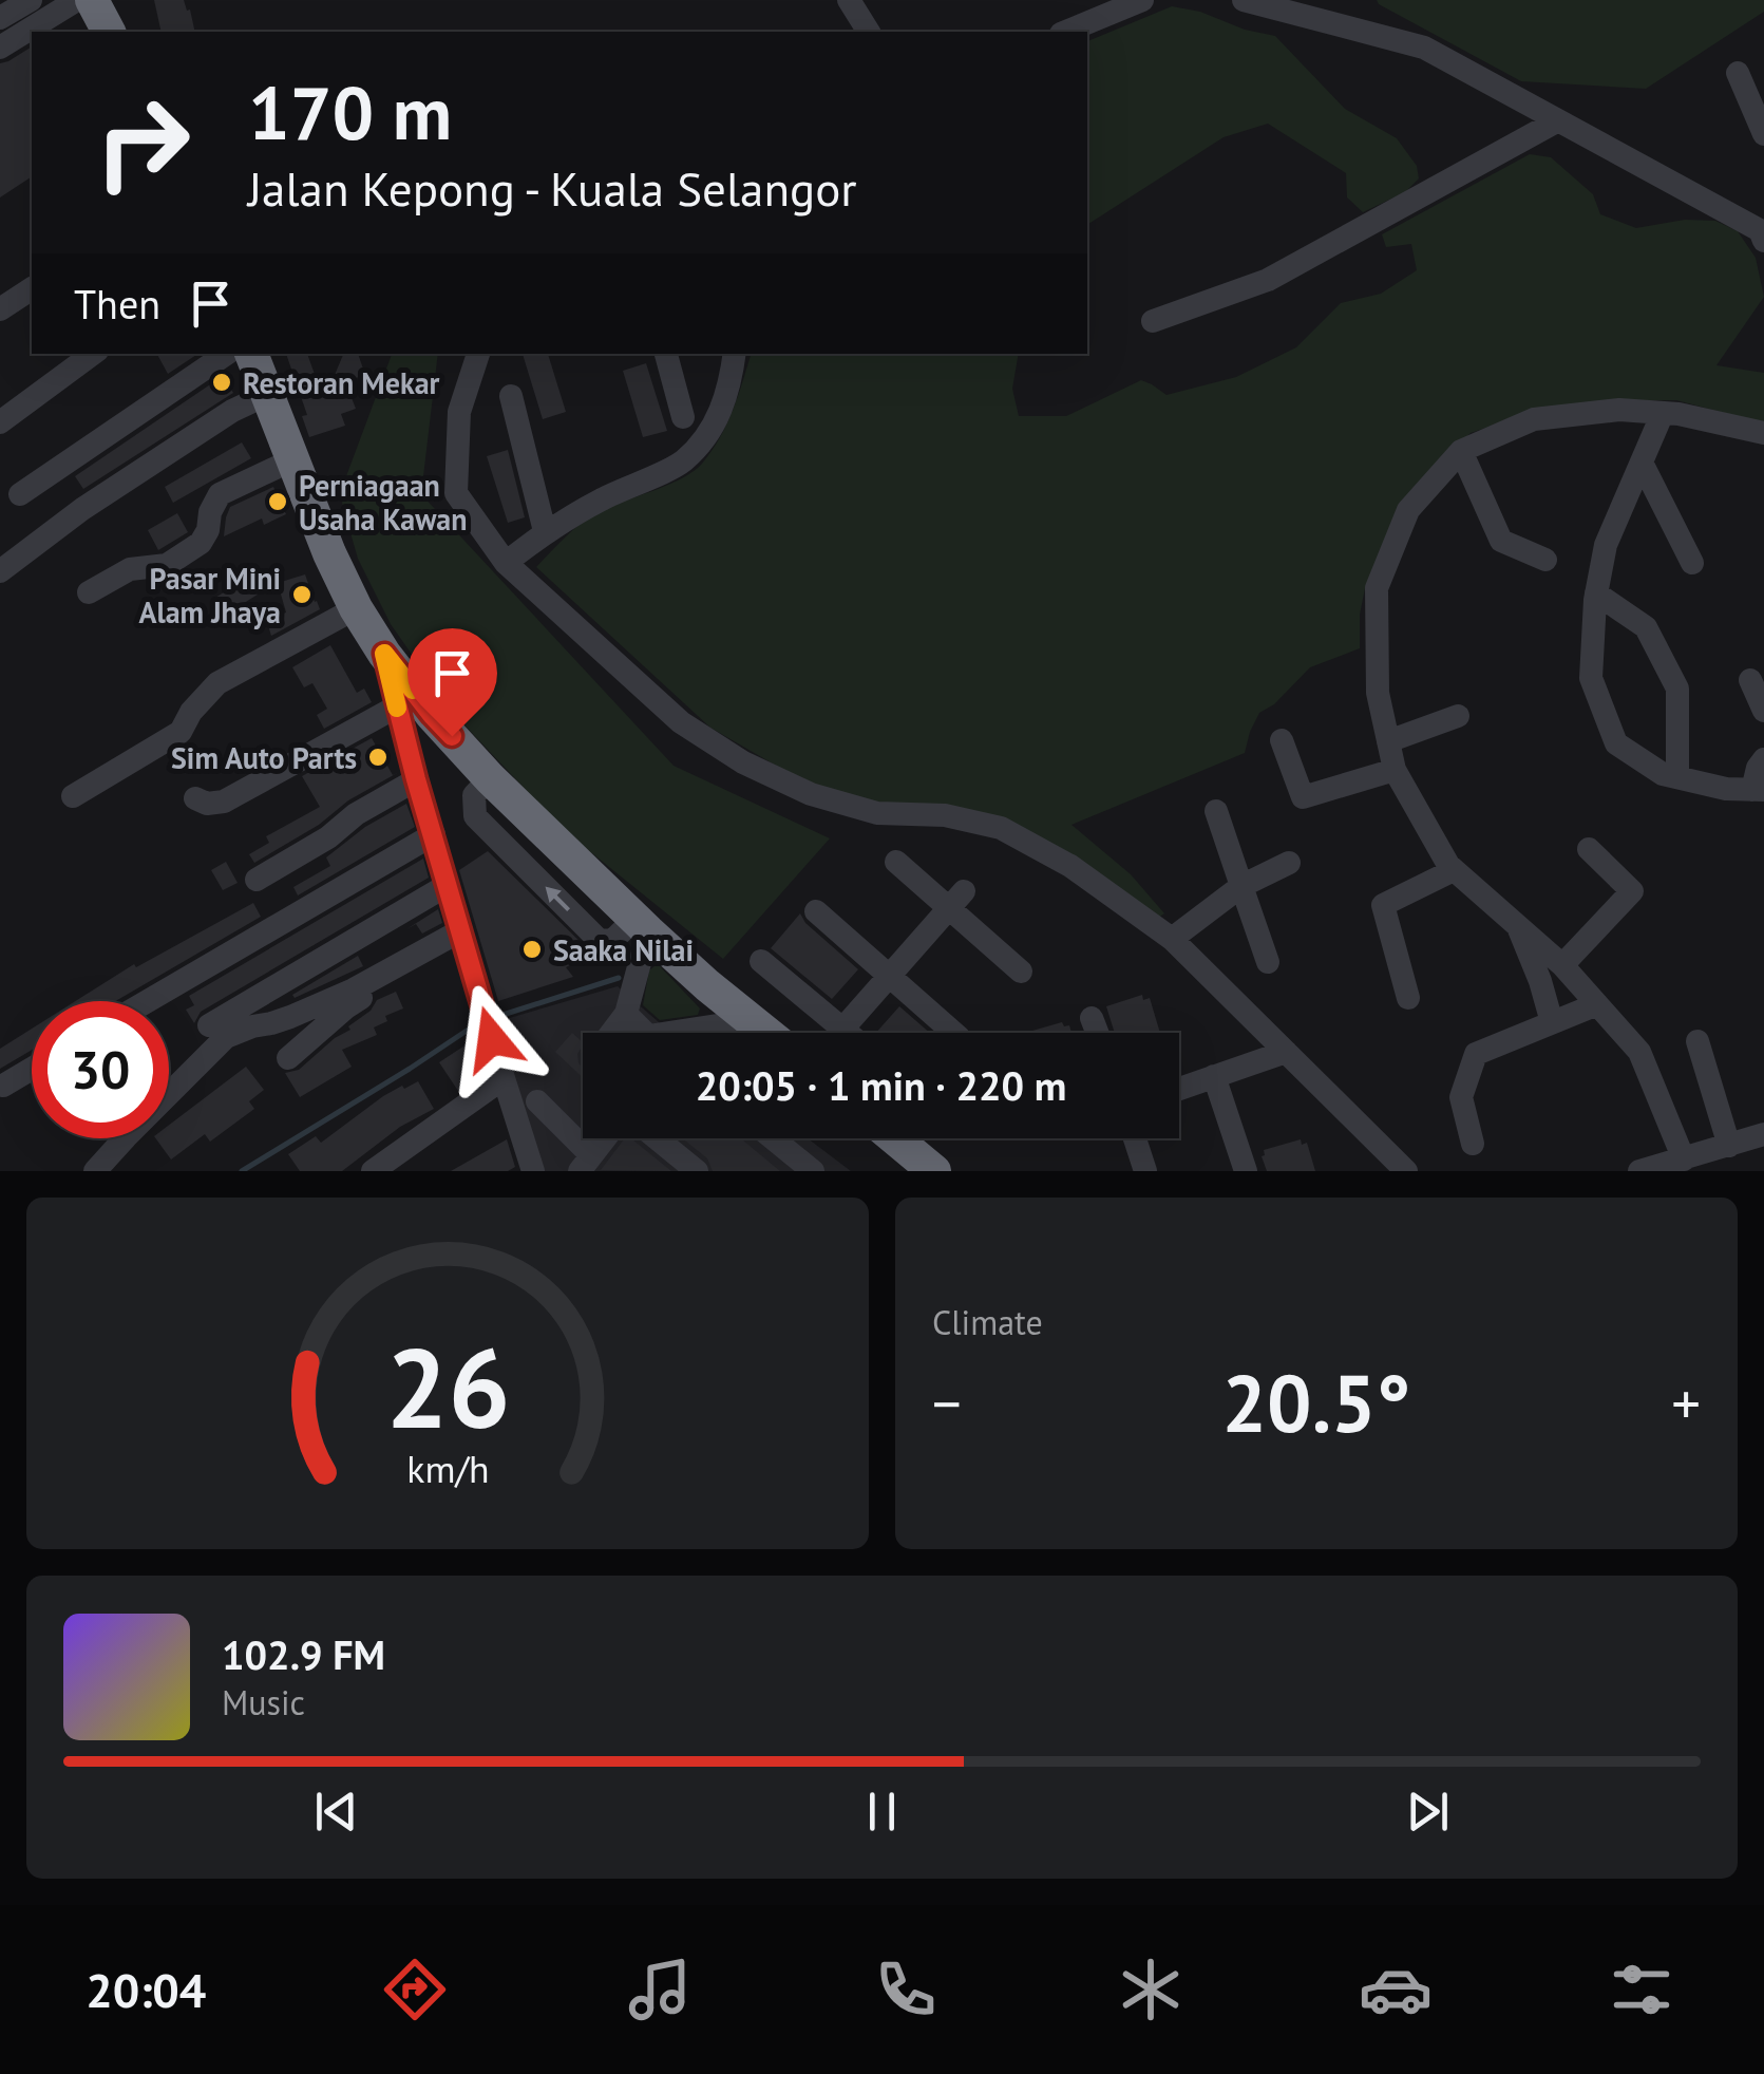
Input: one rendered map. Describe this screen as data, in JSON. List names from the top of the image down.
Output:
{
  "places": [
    "Restoran Mekar",
    "Perniagaan Usaha Kawan",
    "Pasar Mini Alam Jhaya",
    "Sim Auto Parts",
    "Saaka Nilai"
  ],
  "page": {
    "turn": ["170 m", "Jalan Kepong - Kuala Selangor"],
    "then": "Then",
    "limit": "30",
    "trip": "20:05 · 1 min · 220 m",
    "tile": "Climate",
    "heat": ["−", "20.5°", "+"],
    "song": ["102.9 FM", "Music"],
    "tabs": "20:04",
    "gauge": ["26", "km/h"]
  }
}
